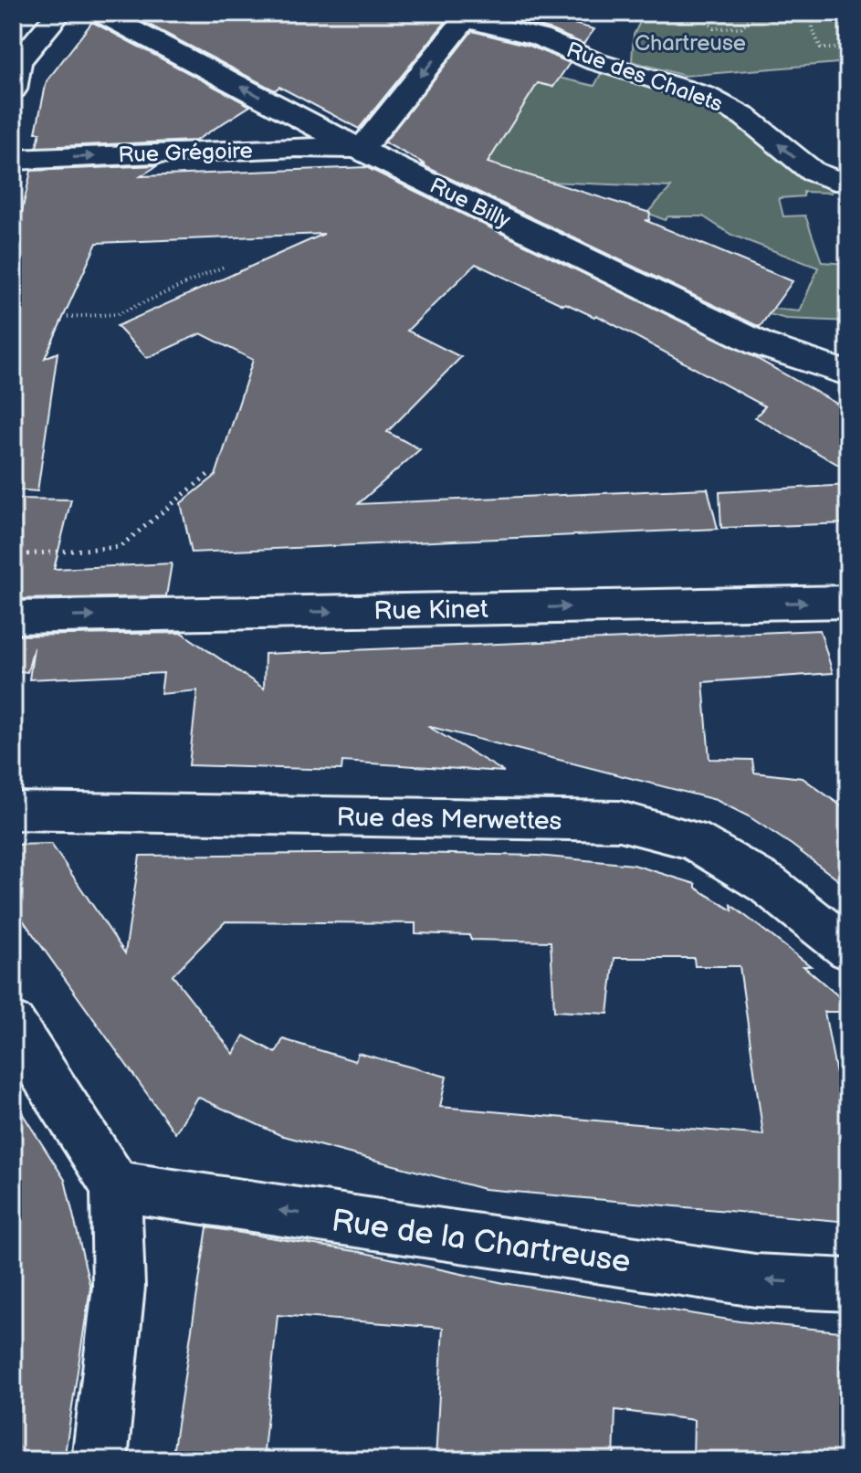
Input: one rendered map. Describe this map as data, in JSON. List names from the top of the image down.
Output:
{
  "streets": {
    "street": [
      "Rue des Chalets",
      "Rue Grégoire",
      "Rue Billy",
      "Rue Kinet",
      "Rue des Merwettes",
      "Rue de la Chartreuse"
    ]
  },
  "crossings": [
    ["Rue Grégoire", "Rue Billy"]
  ],
  "one_way": [
    "Rue des Chalets",
    "Rue Grégoire",
    "Rue Kinet",
    "Rue de la Chartreuse"
  ],
  "parks": ["Chartreuse"]
}
